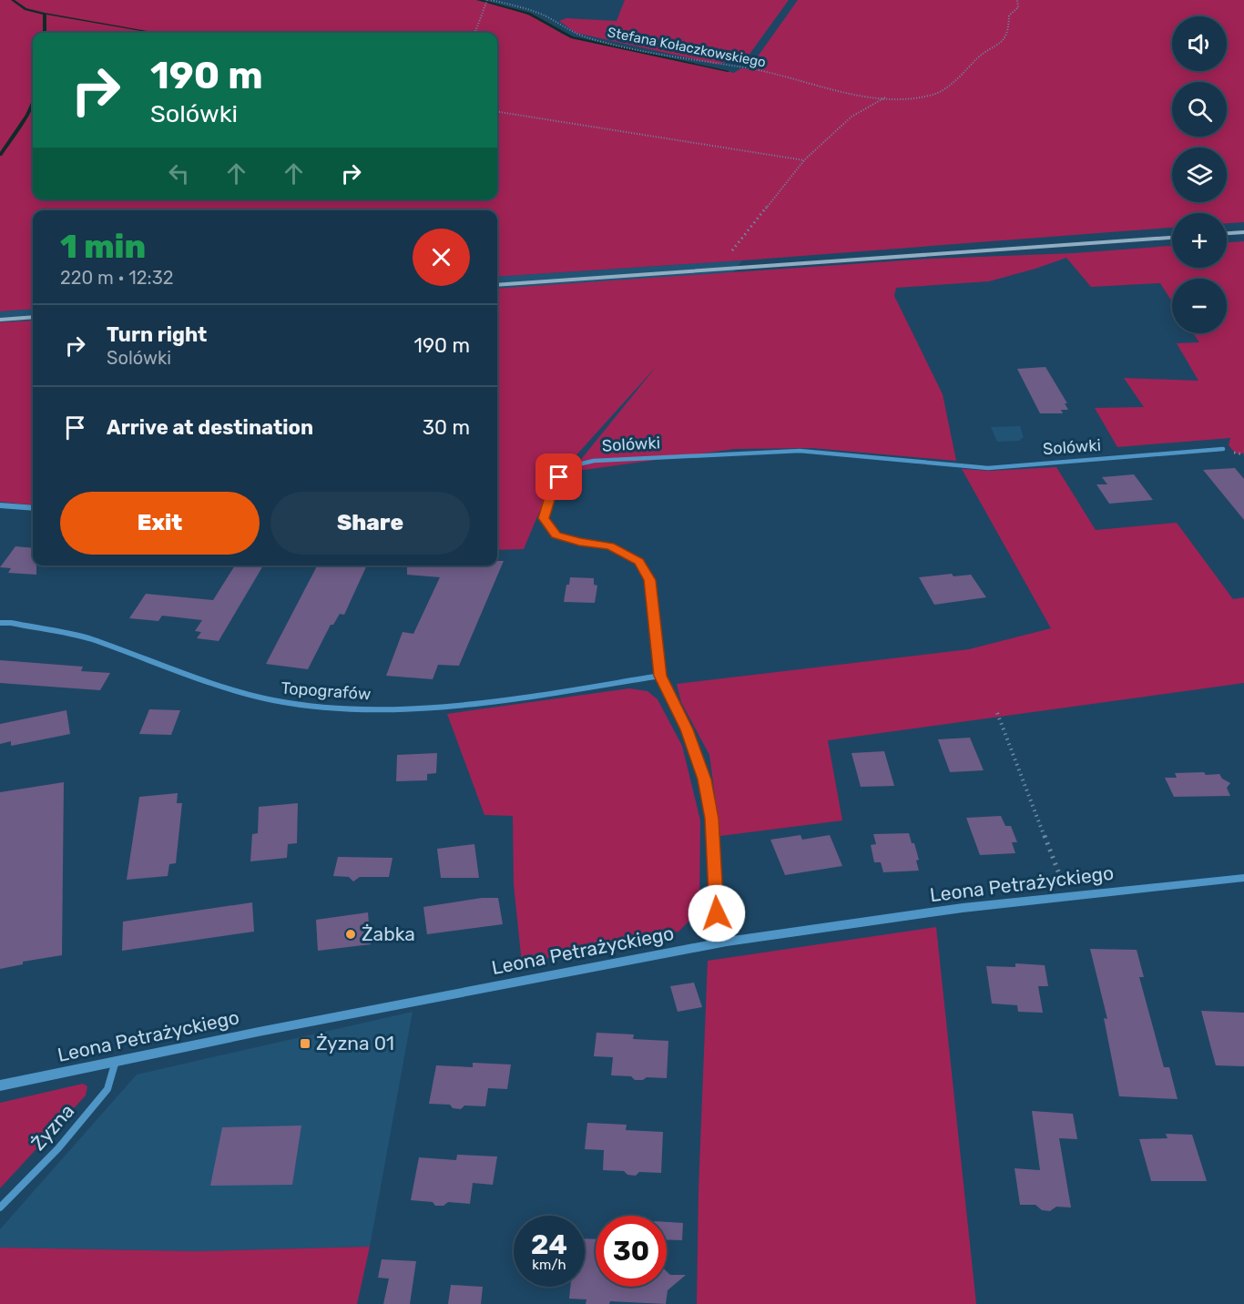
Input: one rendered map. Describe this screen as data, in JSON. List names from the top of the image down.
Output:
{
  "streets": {
    "street": [
      "Solówki",
      "Topografów",
      "Leona Petrażyckiego",
      "Żyzna"
    ],
    "path": ["Stefana Kołaczkowskiego"]
  },
  "crossings": [
    ["Solówki", "Topografów"],
    ["Solówki", "Leona Petrażyckiego"],
    ["Leona Petrażyckiego", "Żyzna"]
  ],
  "places": {
    "other": ["Żabka"],
    "transit": ["Żyzna 01"]
  },
  "page": {
    "map_buttons": ["+", "−"],
    "turn": ["190 m", "Solówki"],
    "heading": ["1 min", "220 m · 12:32"],
    "list": [
      {
        "name": "Turn right",
        "note": "Solówki",
        "value": "190 m"
      },
      {
        "name": "Arrive at destination",
        "value": "30 m"
      }
    ],
    "buttons": ["Exit", "Share"],
    "speed": "24 km/h",
    "limit": "30"
  }
}
